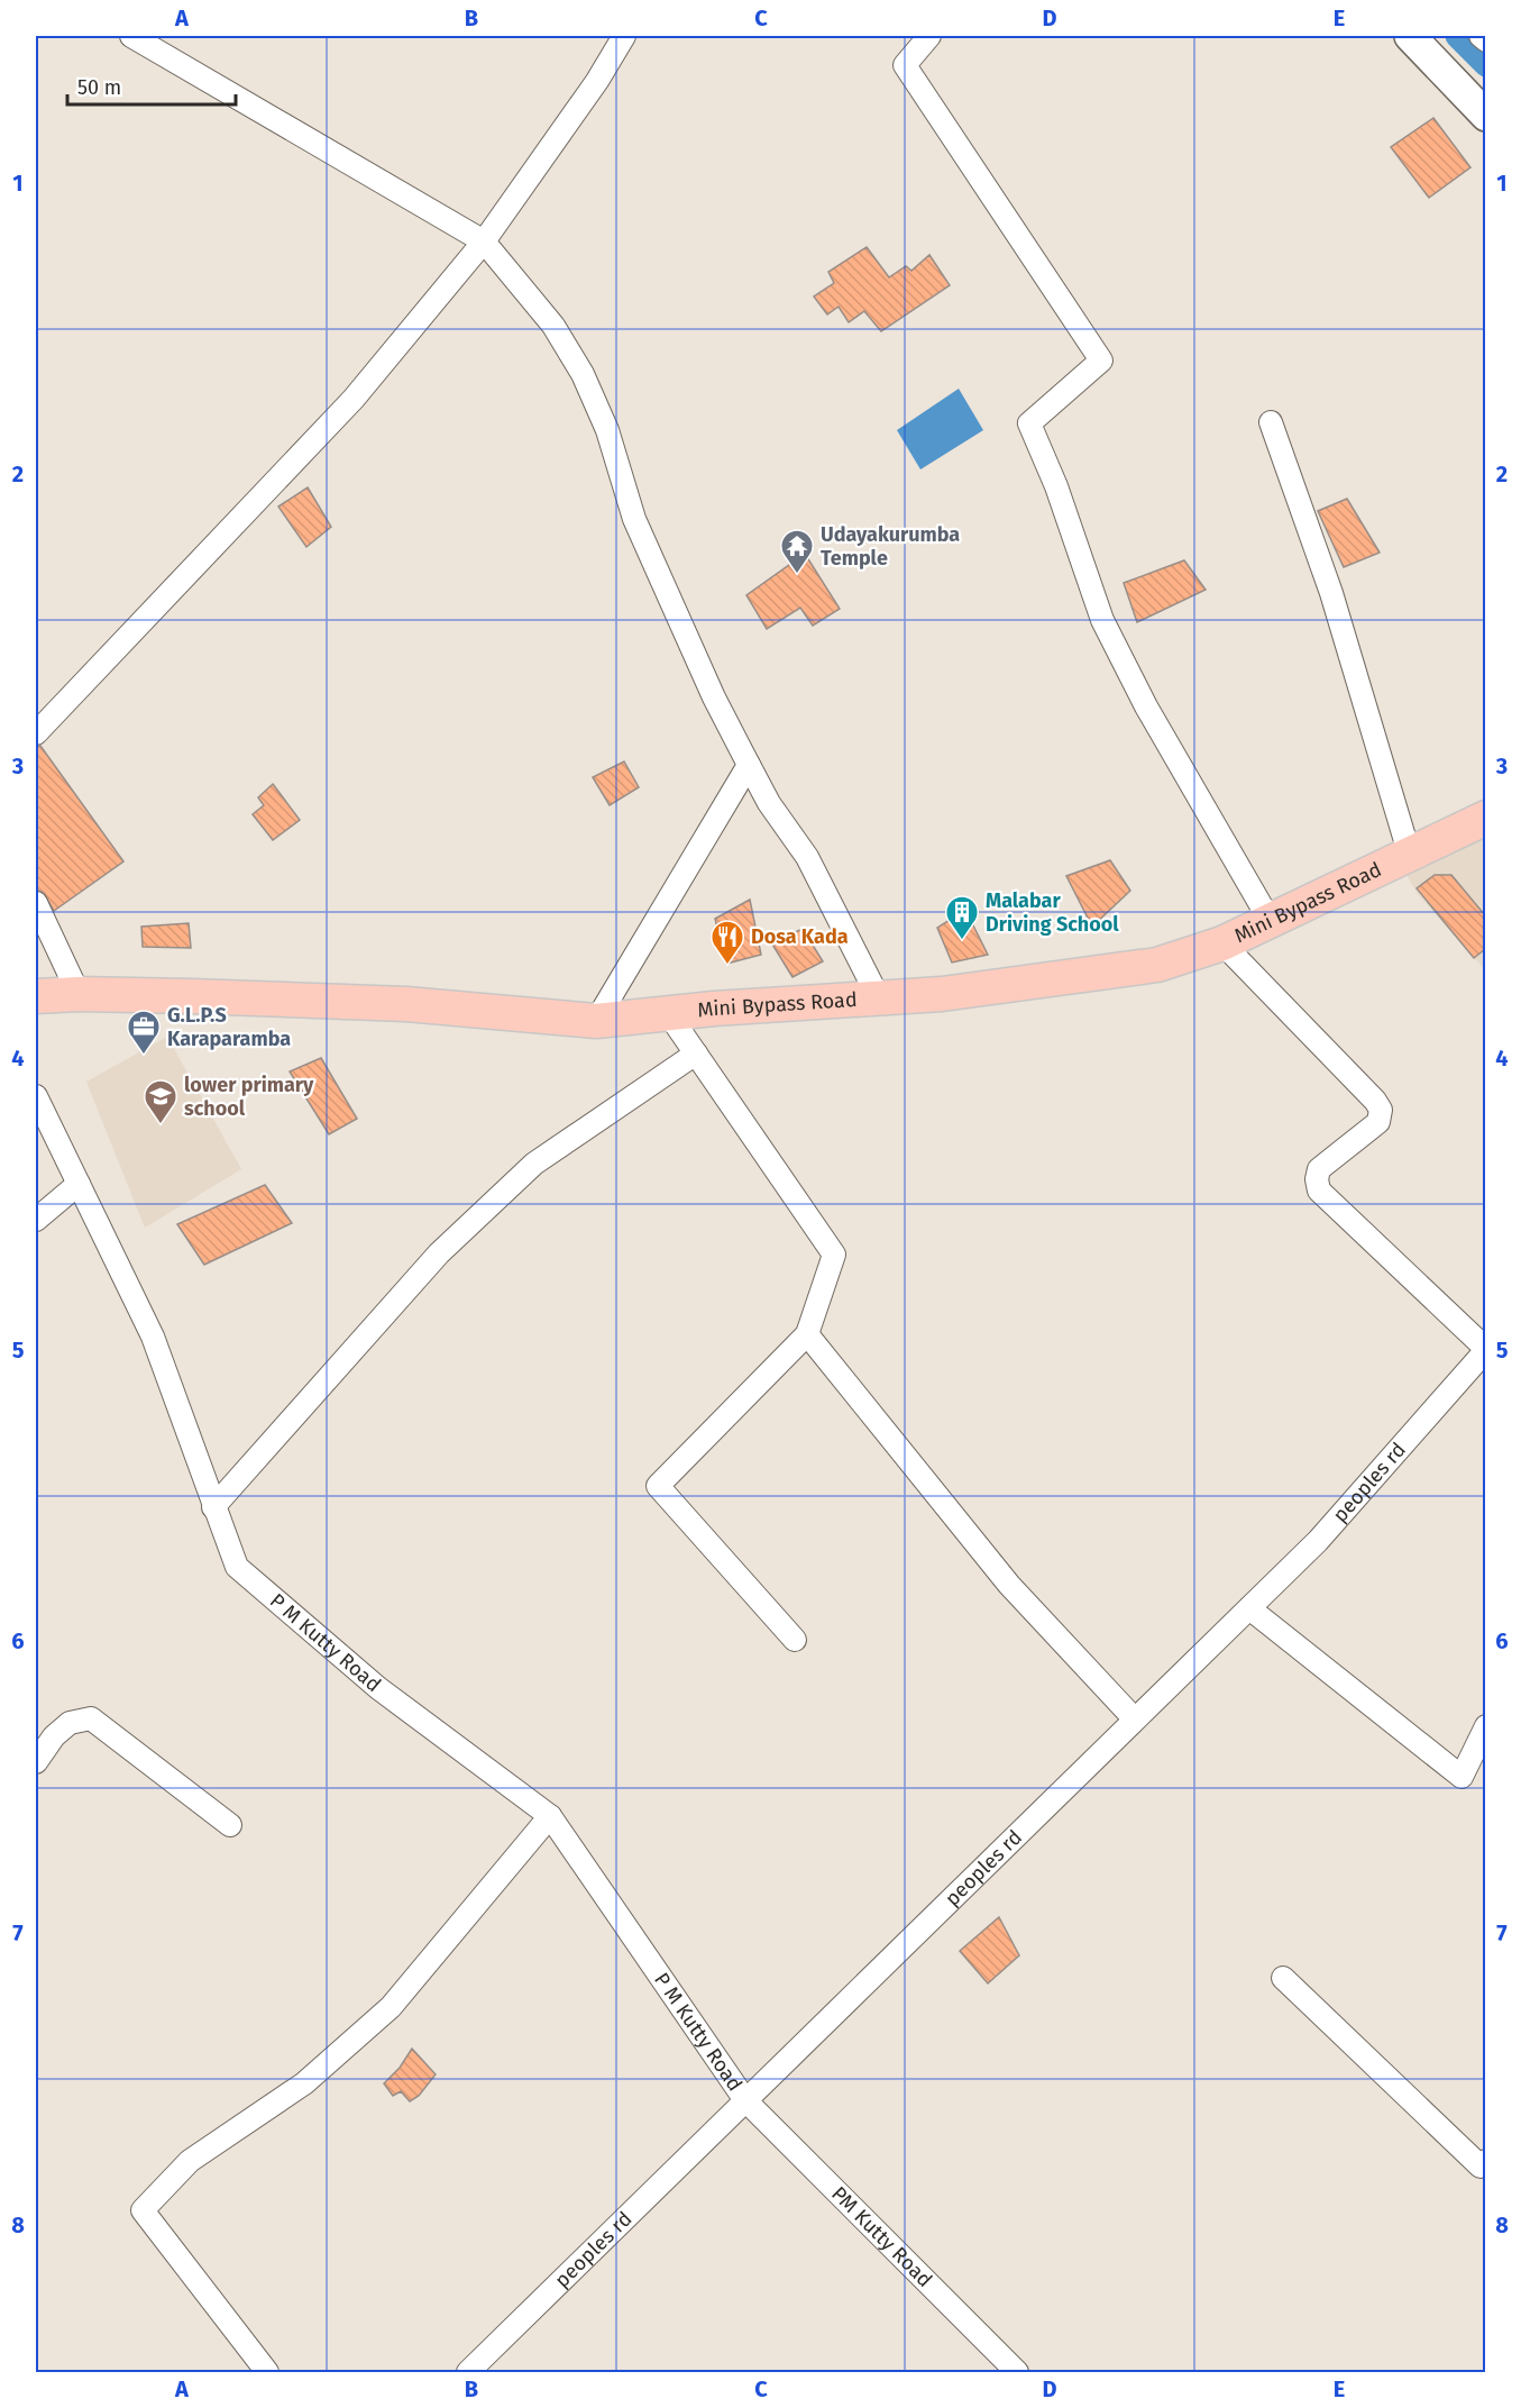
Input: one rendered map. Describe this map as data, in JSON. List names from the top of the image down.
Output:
{
  "streets": {
    "main road": ["Mini Bypass Road"],
    "street": ["peoples rd", "P M Kutty Road", "PM Kutty Road"]
  },
  "crossings": [
    ["peoples rd", "P M Kutty Road"],
    ["peoples rd", "PM Kutty Road"],
    ["P M Kutty Road", "PM Kutty Road"]
  ],
  "places": {
    "temple": ["Udayakurumba Temple"],
    "building": ["Malabar Driving School"],
    "restaurant": ["Dosa Kada"],
    "office": ["G.L.P.S Karaparamba"],
    "school or university": ["lower primary school"]
  },
  "scale_bar": "50 m",
  "grid": {
    "columns": [
      "A",
      "B",
      "C",
      "D",
      "E"
    ],
    "rows": [
      "1",
      "2",
      "3",
      "4",
      "5",
      "6",
      "7",
      "8"
    ]
  }
}
